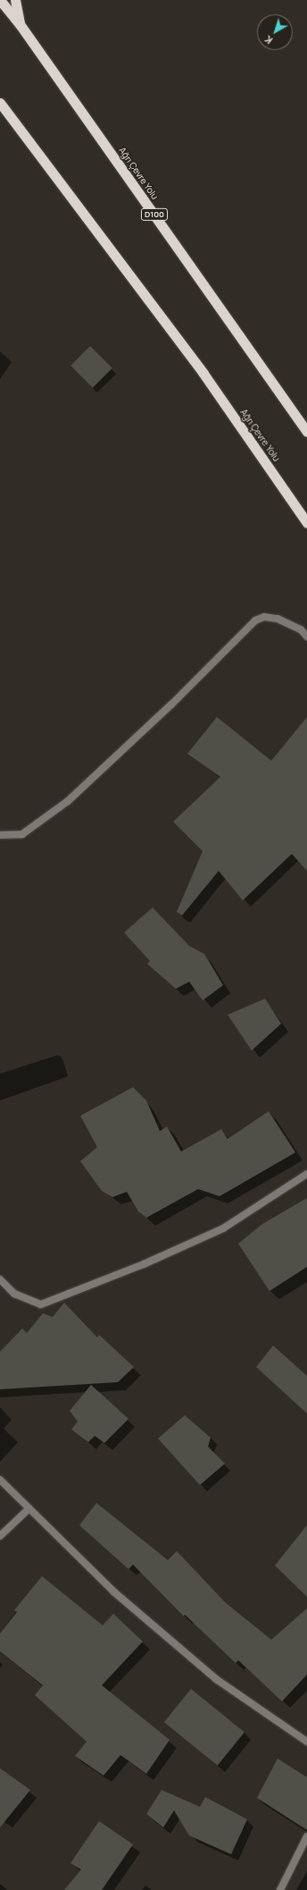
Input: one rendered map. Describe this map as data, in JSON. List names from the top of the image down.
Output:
{
  "streets": {
    "highway": ["Ağrı Çevre Yolu", "D100"]
  },
  "north": "bottom left"
}
